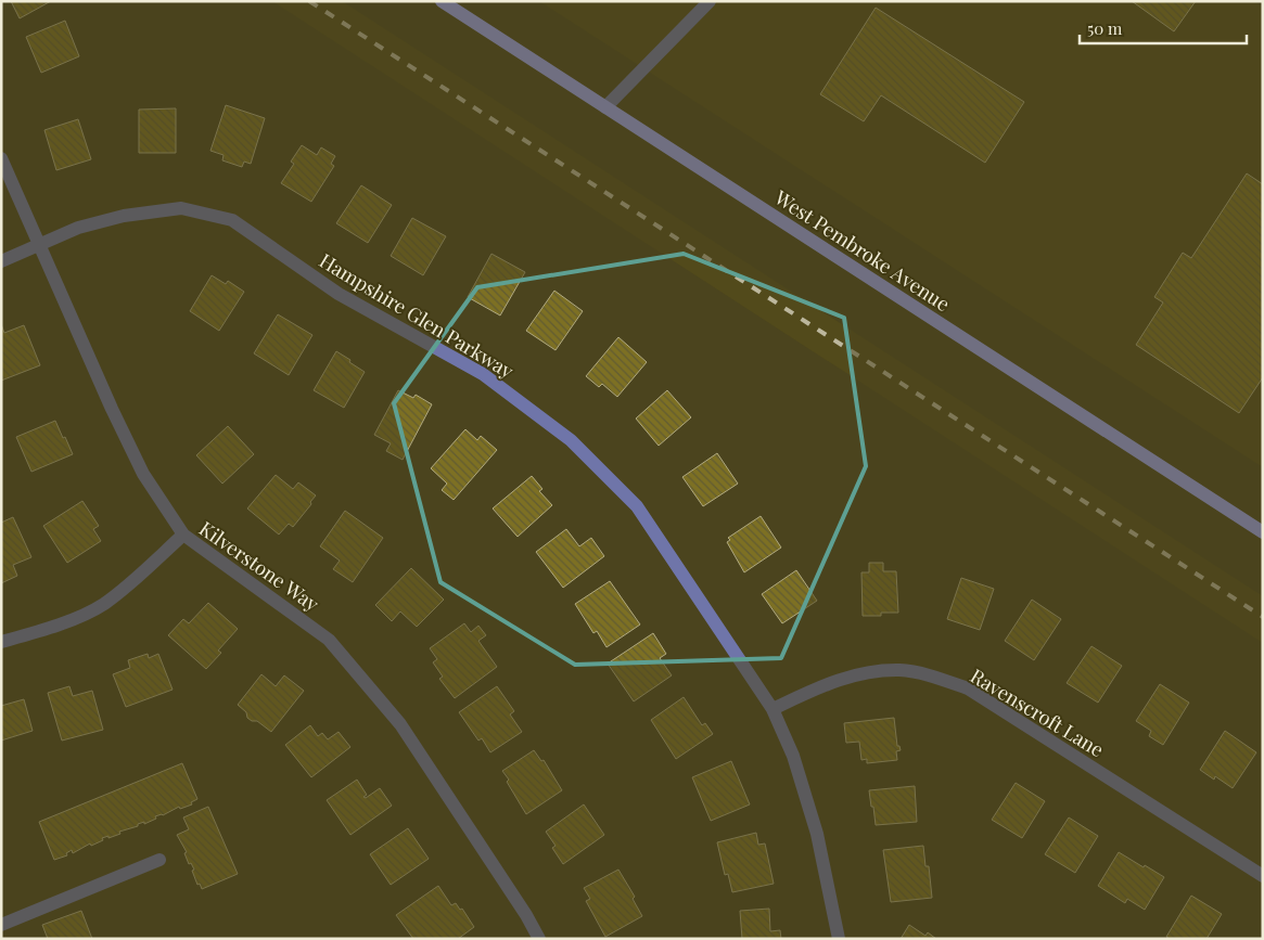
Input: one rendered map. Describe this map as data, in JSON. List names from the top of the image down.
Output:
{
  "streets": {
    "main road": ["West Pembroke Avenue"],
    "street": ["Hampshire Glen Parkway", "Kilverstone Way", "Ravenscroft Lane"]
  },
  "crossings": [
    ["Hampshire Glen Parkway", "Kilverstone Way"],
    ["Hampshire Glen Parkway", "Ravenscroft Lane"]
  ],
  "scale_bar": "50 m"
}
